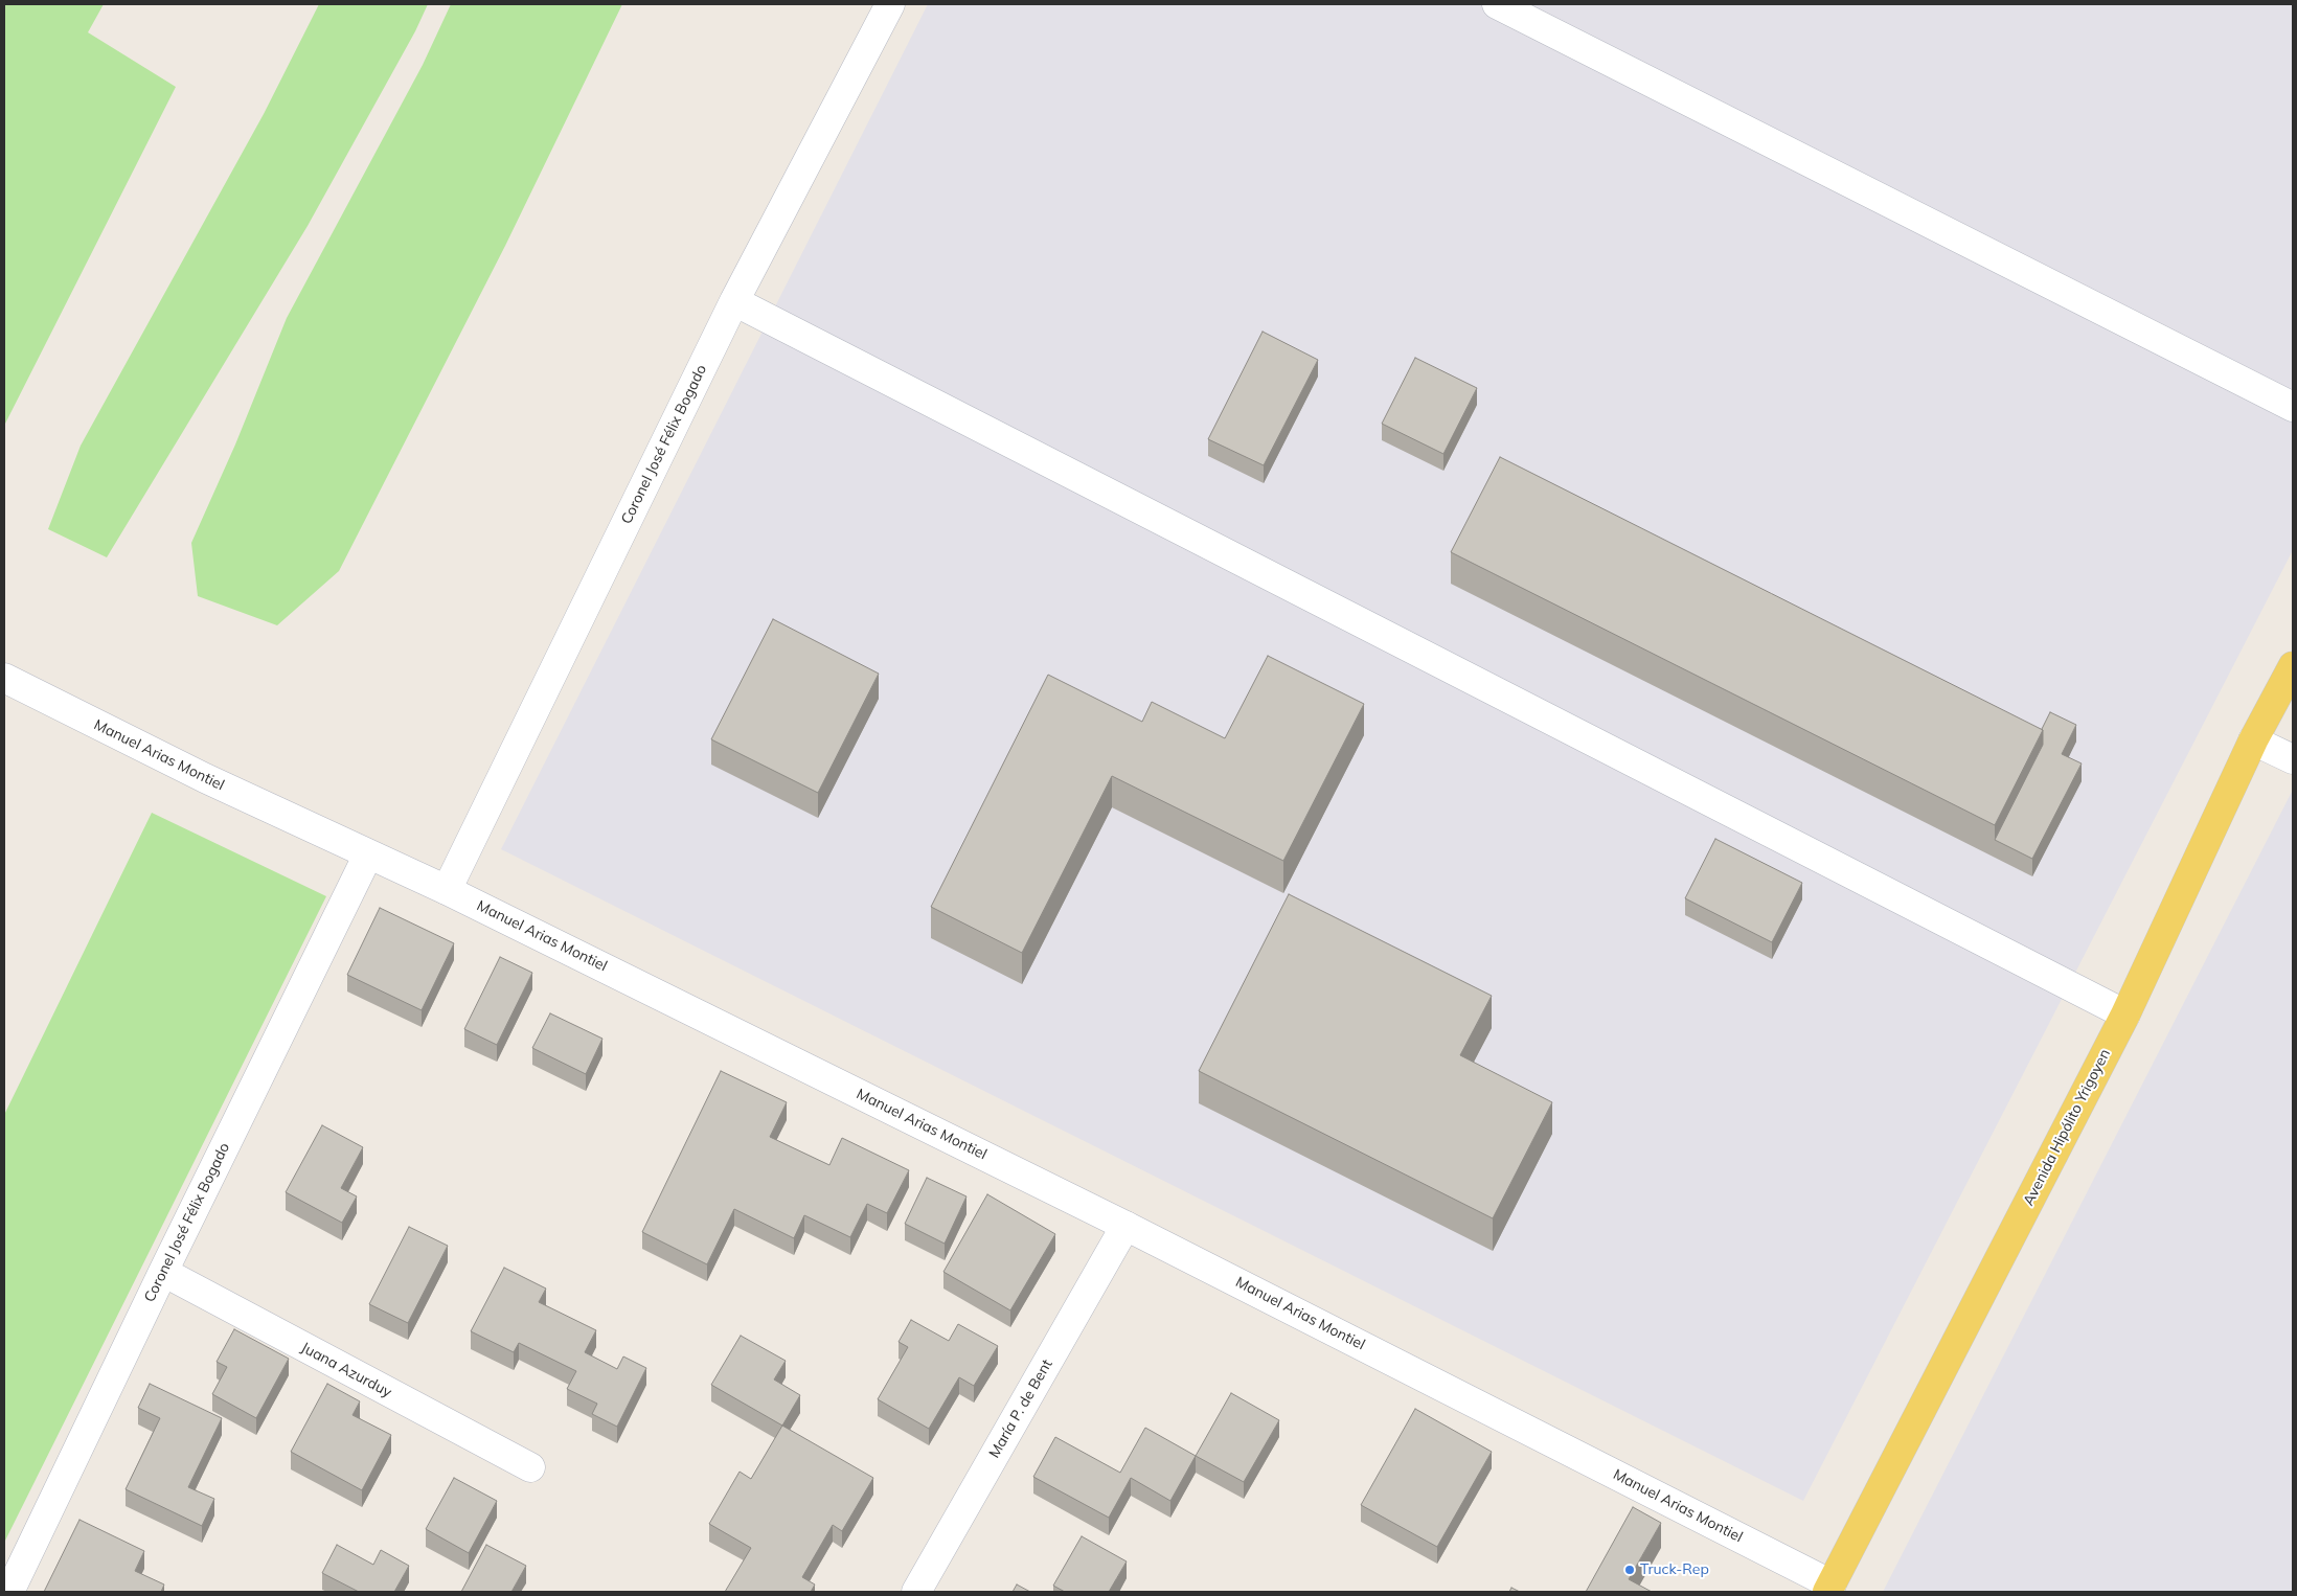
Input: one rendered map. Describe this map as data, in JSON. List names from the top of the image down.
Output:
{
  "streets": {
    "main road": ["Avenida Hipólito Yrigoyen"],
    "street": [
      "Coronel José Félix Bogado",
      "Manuel Arias Montiel",
      "Juana Azurduy",
      "María P. de Bent"
    ]
  },
  "crossings": [
    ["Coronel José Félix Bogado", "Manuel Arias Montiel"],
    ["Coronel José Félix Bogado", "Juana Azurduy"],
    ["Manuel Arias Montiel", "Avenida Hipólito Yrigoyen"],
    ["Manuel Arias Montiel", "María P. de Bent"]
  ],
  "places": ["Truck-Rep"]
}
